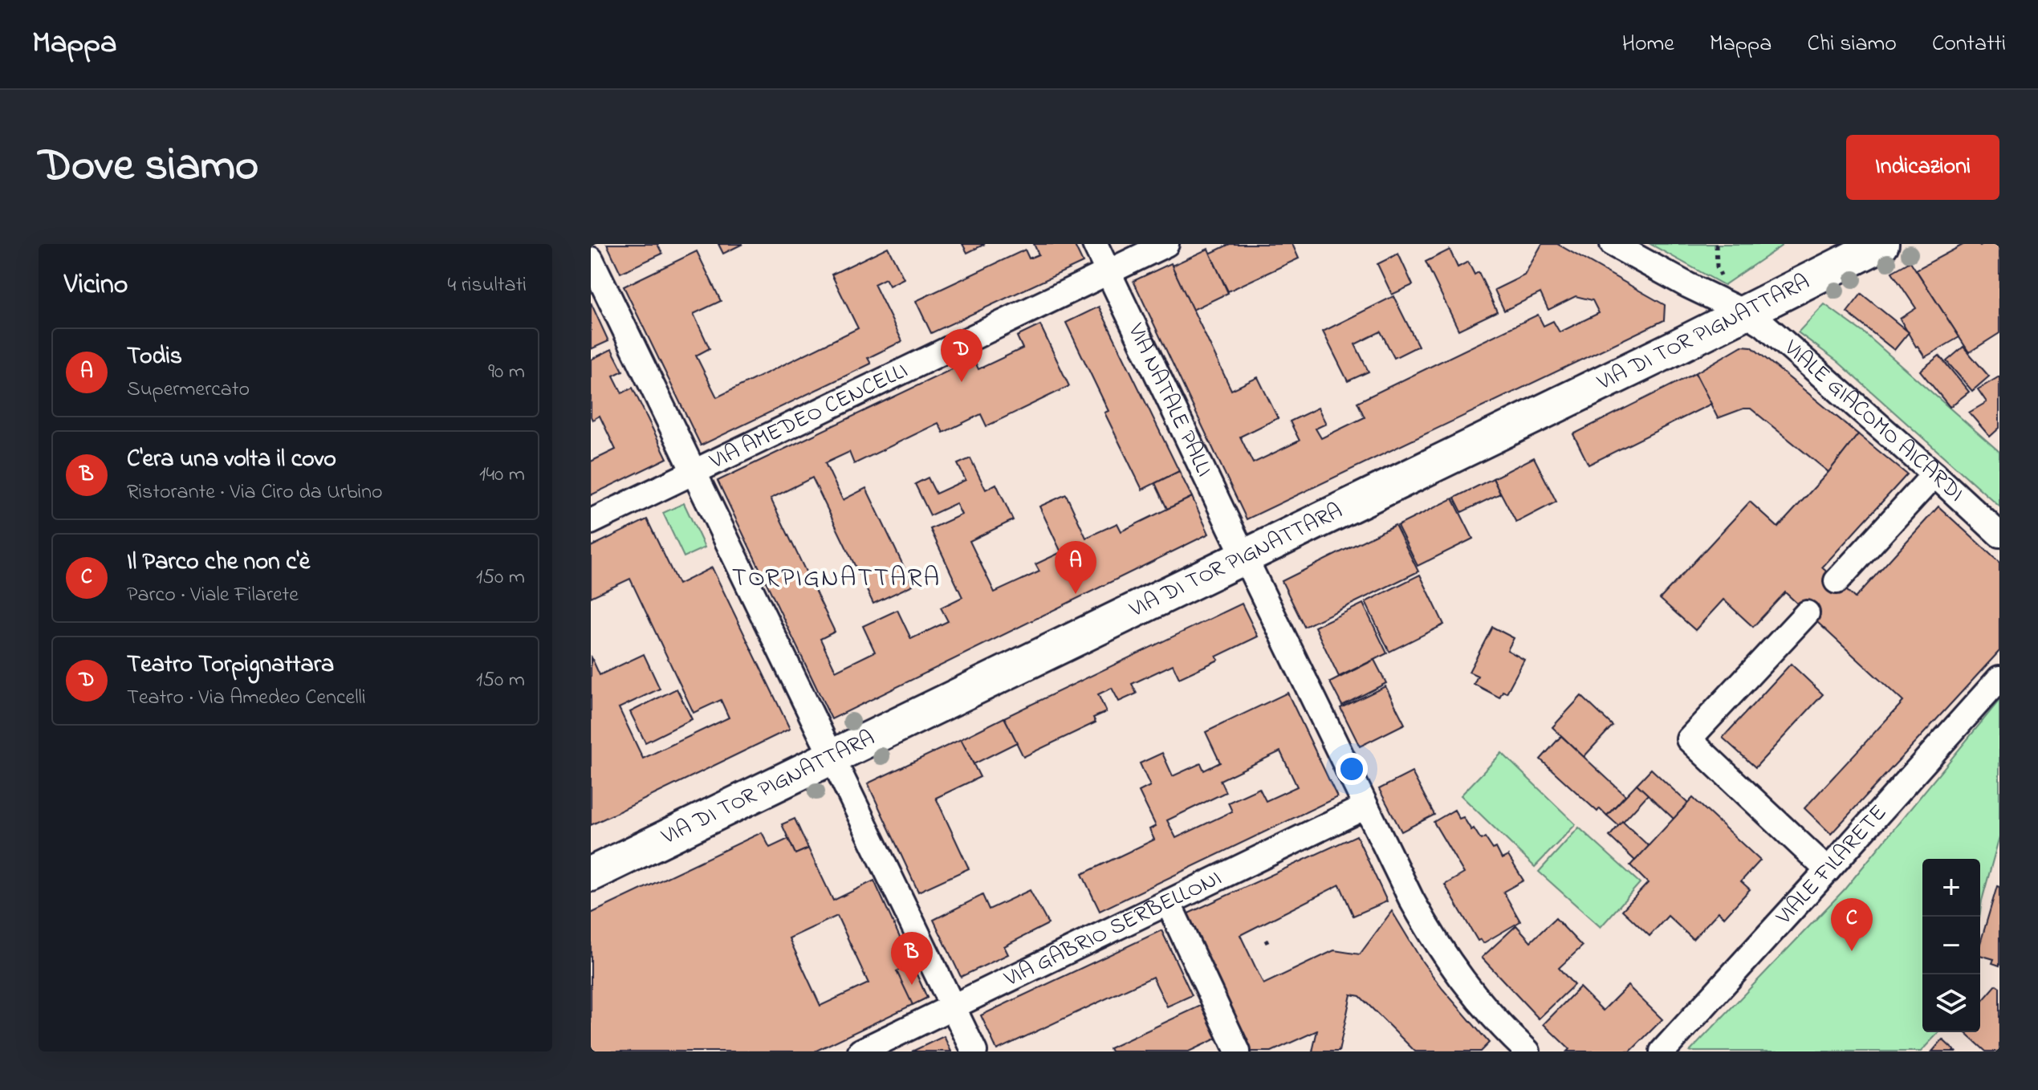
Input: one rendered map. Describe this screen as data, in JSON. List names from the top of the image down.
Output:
{
  "streets": {
    "main road": ["VIA DI TOR PIGNATTARA"],
    "street": [
      "VIA NATALE PALLI",
      "VIA AMEDEO CENCELLI",
      "VIALE GIACOMO AICARDI",
      "VIALE FILARETE",
      "VIA GABRIO SERBELLONI"
    ]
  },
  "crossings": [
    ["VIA DI TOR PIGNATTARA", "VIA NATALE PALLI"],
    ["VIA DI TOR PIGNATTARA", "VIALE GIACOMO AICARDI"],
    ["VIA NATALE PALLI", "VIA AMEDEO CENCELLI"],
    ["VIA NATALE PALLI", "VIA GABRIO SERBELLONI"]
  ],
  "districts": ["TORPIGNATTARA"],
  "page": {
    "header": "Mappa",
    "nav": [
      "Home",
      "Mappa",
      "Chi siamo",
      "Contatti"
    ],
    "title": "Dove siamo",
    "buttons": "Indicazioni",
    "heading": ["Vicino", "4 risultati"],
    "list": [
      {
        "mark": "A",
        "name": "Todis",
        "note": "Supermercato",
        "value": "90 m"
      },
      {
        "mark": "B",
        "name": "C'era una volta il covo",
        "note": "Ristorante · Via Ciro da Urbino",
        "value": "140 m"
      },
      {
        "mark": "C",
        "name": "Il Parco che non c'è",
        "note": "Parco · Viale Filarete",
        "value": "150 m"
      },
      {
        "mark": "D",
        "name": "Teatro Torpignattara",
        "note": "Teatro · Via Amedeo Cencelli",
        "value": "150 m"
      }
    ],
    "pins": [
      "D",
      "A",
      "C",
      "B"
    ],
    "map_buttons": ["+", "−"]
  }
}
